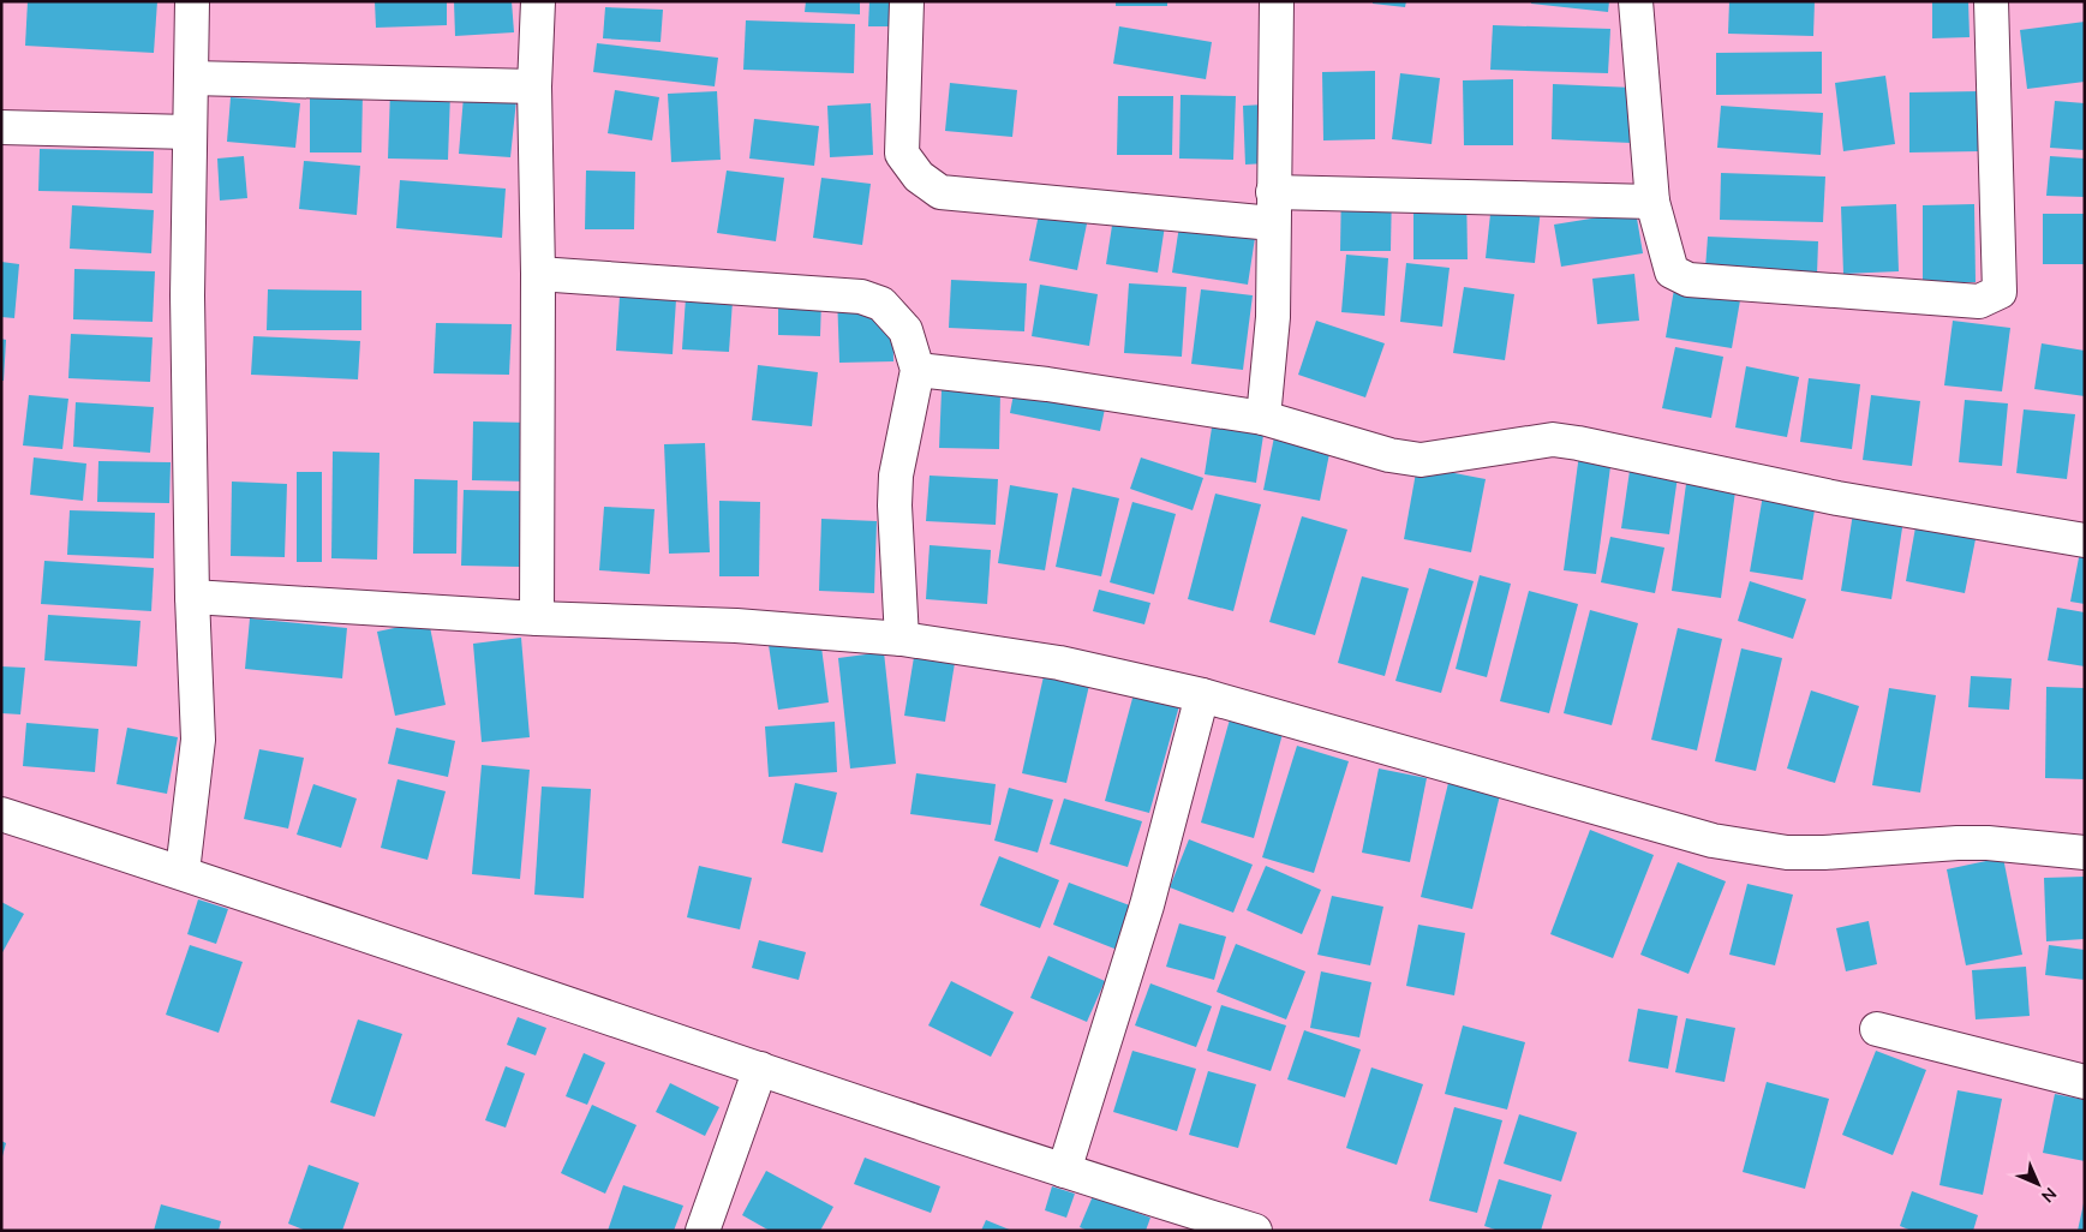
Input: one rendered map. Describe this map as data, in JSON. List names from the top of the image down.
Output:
{
  "north": "bottom right"
}
